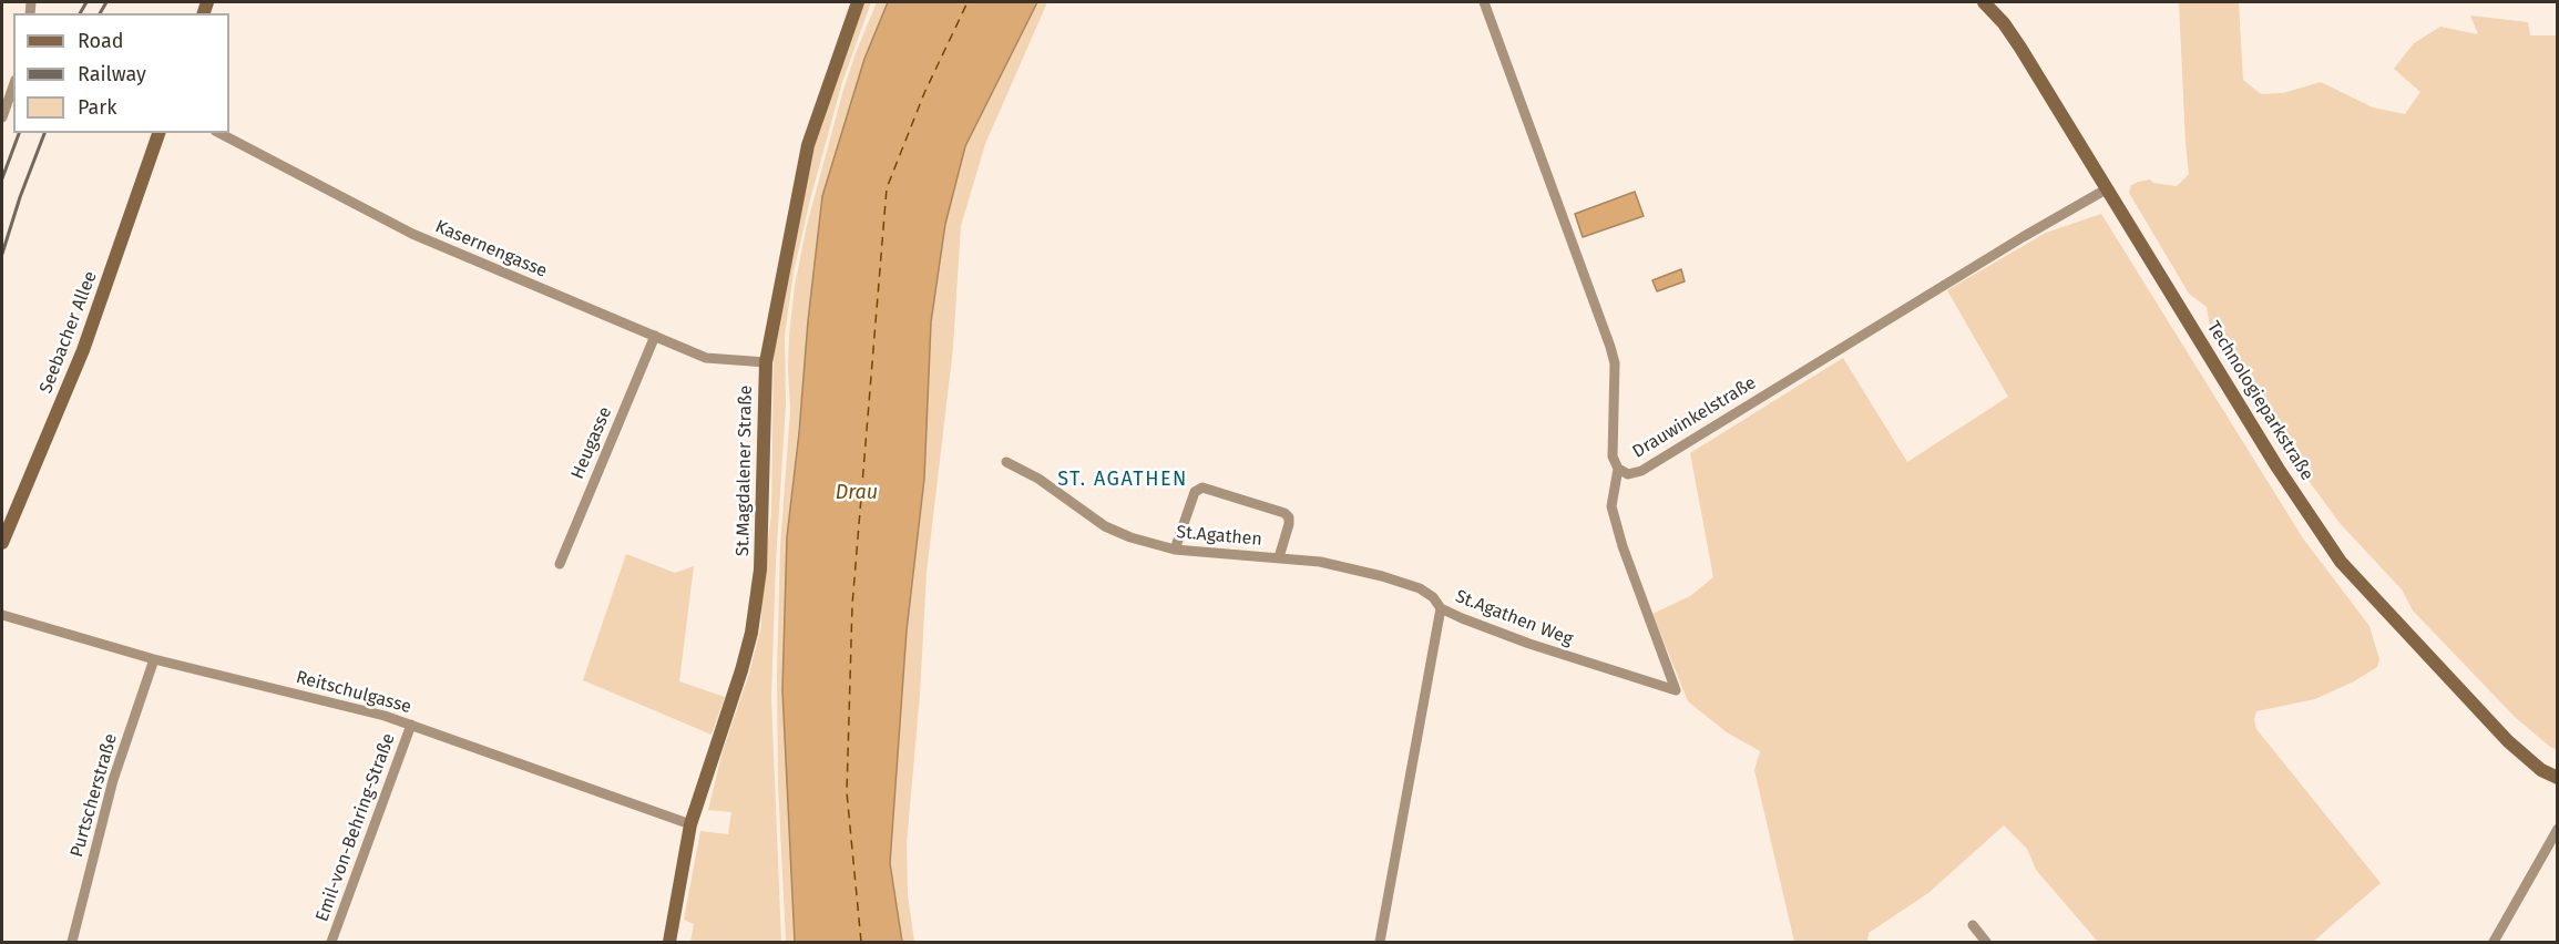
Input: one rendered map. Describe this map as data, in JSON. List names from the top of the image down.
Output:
{
  "streets": {
    "street": [
      "Kasernengasse",
      "Seebacher Allee",
      "Technologieparkstraße",
      "Drauwinkelstraße",
      "Heugasse",
      "St.Magdalener Straße",
      "St.Agathen",
      "St.Agathen Weg",
      "Reitschulgasse",
      "Purtscherstraße",
      "Emil-von-Behring-Straße"
    ]
  },
  "crossings": [
    ["Kasernengasse", "Heugasse"],
    ["Kasernengasse", "St.Magdalener Straße"],
    ["Technologieparkstraße", "Drauwinkelstraße"],
    ["Drauwinkelstraße", "St.Agathen Weg"],
    ["St.Magdalener Straße", "Reitschulgasse"],
    ["St.Agathen", "St.Agathen Weg"],
    ["Reitschulgasse", "Purtscherstraße"],
    ["Reitschulgasse", "Emil-von-Behring-Straße"]
  ],
  "districts": ["ST. AGATHEN"],
  "water": ["Drau"],
  "legend": ["Road", "Railway", "Park"]
}
